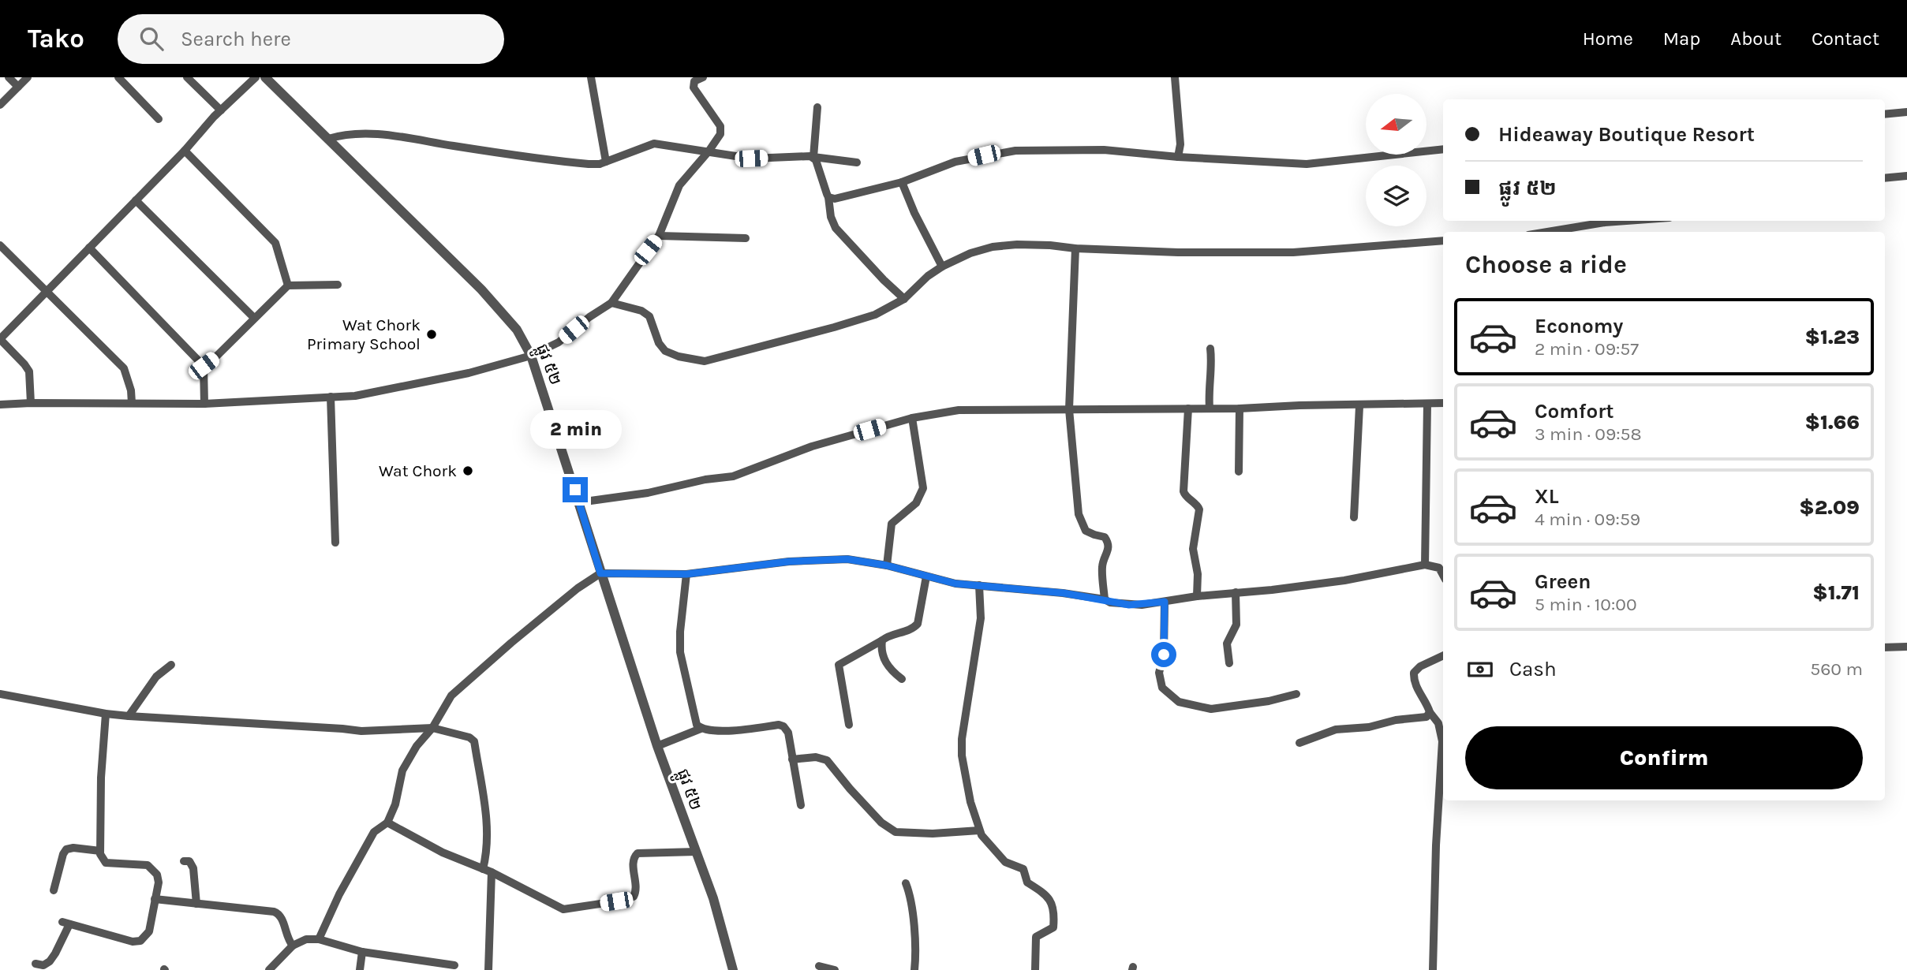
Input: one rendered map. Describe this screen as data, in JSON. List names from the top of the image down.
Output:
{
  "streets": {
    "street": ["ផ្លូវ ៥២"]
  },
  "places": ["Wat Chork Primary School", "Wat Chork"],
  "north": "left",
  "page": {
    "header": "Tako",
    "search": "Search here",
    "nav": [
      "Home",
      "Map",
      "About",
      "Contact"
    ],
    "banner": ["Hideaway Boutique Resort", "ផ្លូវ ៥២"],
    "heading": "Choose a ride",
    "list": [
      {
        "name": "Economy",
        "note": "2 min · 09:57",
        "value": "$1.23"
      },
      {
        "name": "Comfort",
        "note": "3 min · 09:58",
        "value": "$1.66"
      },
      {
        "name": "XL",
        "note": "4 min · 09:59",
        "value": "$2.09"
      },
      {
        "name": "Green",
        "note": "5 min · 10:00",
        "value": "$1.71"
      }
    ],
    "bubble": "2 min",
    "pay": ["Cash", "560 m"],
    "buttons": "Confirm"
  }
}
